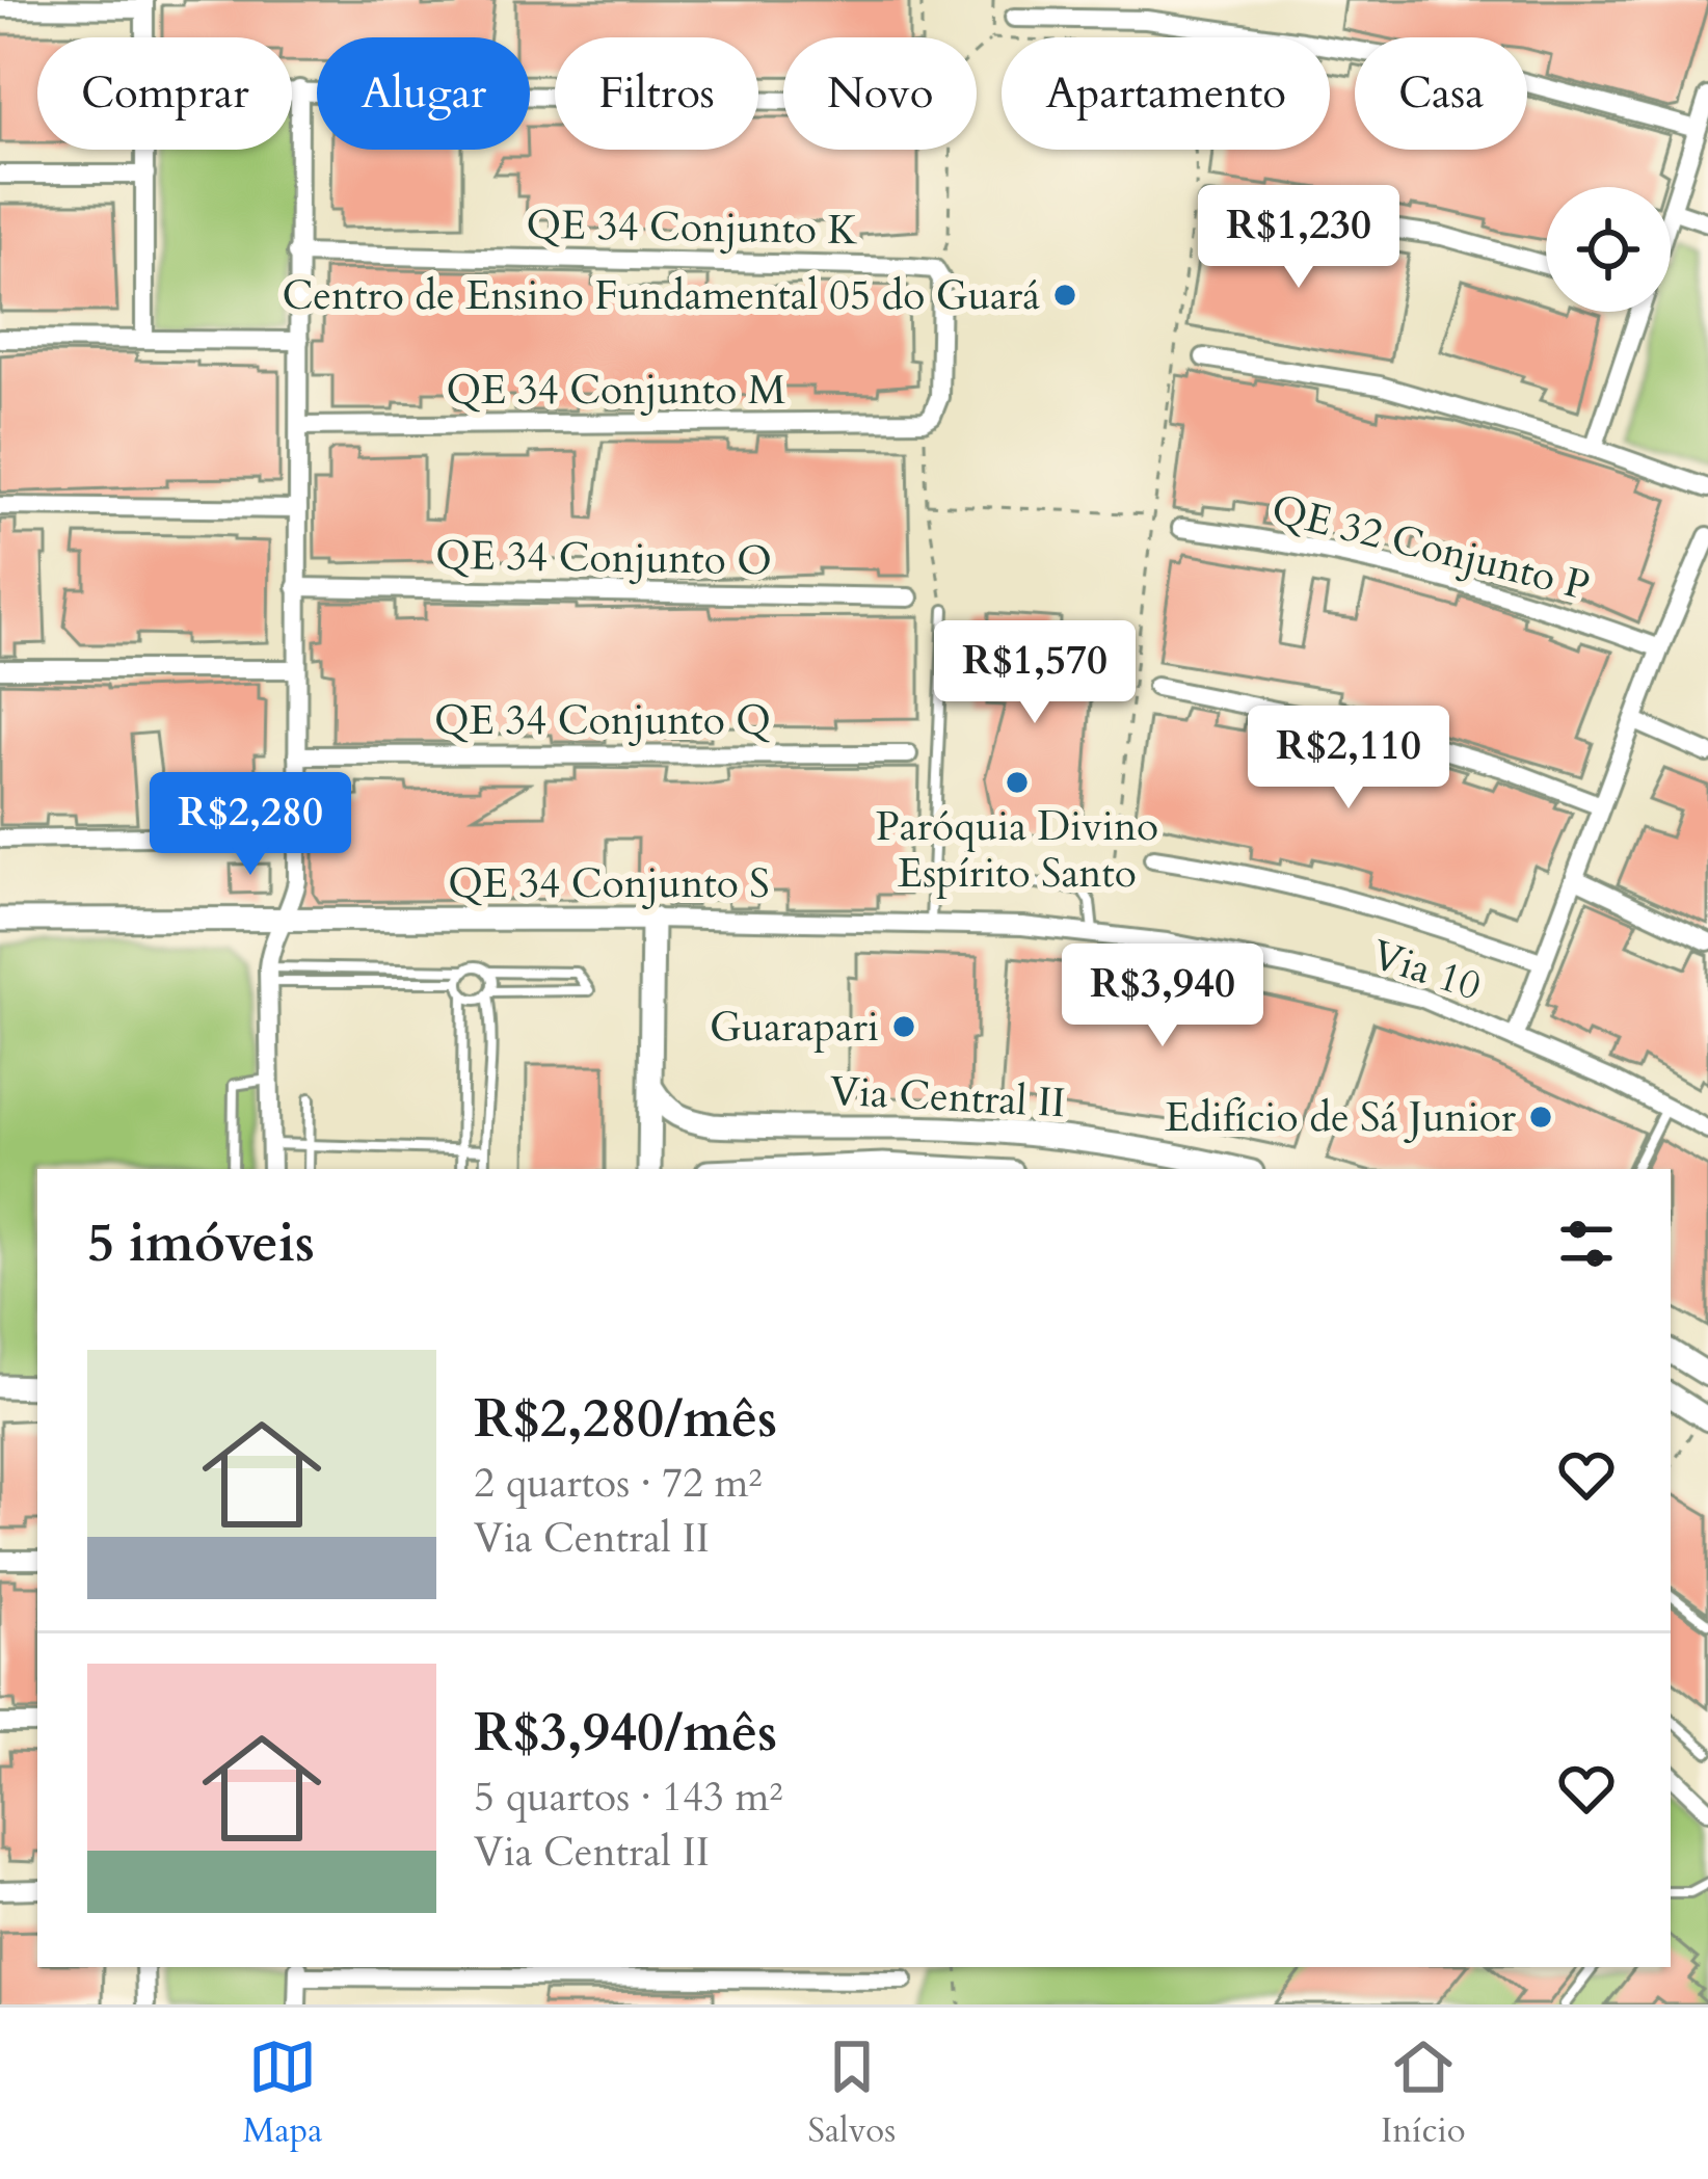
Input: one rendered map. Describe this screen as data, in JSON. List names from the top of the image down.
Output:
{
  "streets": {
    "street": [
      "QE 34 Conjunto K",
      "QE 34 Conjunto M",
      "QE 32 Conjunto P",
      "QE 34 Conjunto O",
      "QE 34 Conjunto Q",
      "QE 34 Conjunto S",
      "Via 10",
      "Via Central II"
    ]
  },
  "crossings": [
    ["QE 34 Conjunto S", "Via 10"]
  ],
  "places": [
    "Centro de Ensino Fundamental 05 do Guará",
    "Paróquia Divino Espírito Santo",
    "Guarapari",
    "Edifício de Sá Junior"
  ],
  "page": {
    "chip": [
      "Comprar",
      "Alugar",
      "Filtros",
      "Novo",
      "Apartamento",
      "Casa"
    ],
    "price": [
      "R$1,230",
      "R$1,570",
      "R$2,110",
      "R$2,280",
      "R$3,940"
    ],
    "heading": "5 imóveis",
    "list": [
      {
        "name": "R$2,280/mês",
        "note": "2 quartos · 72 m² · Via Central II"
      },
      {
        "name": "R$3,940/mês",
        "note": "5 quartos · 143 m² · Via Central II"
      }
    ],
    "tabs": ["Mapa", "Salvos", "Início"]
  }
}
